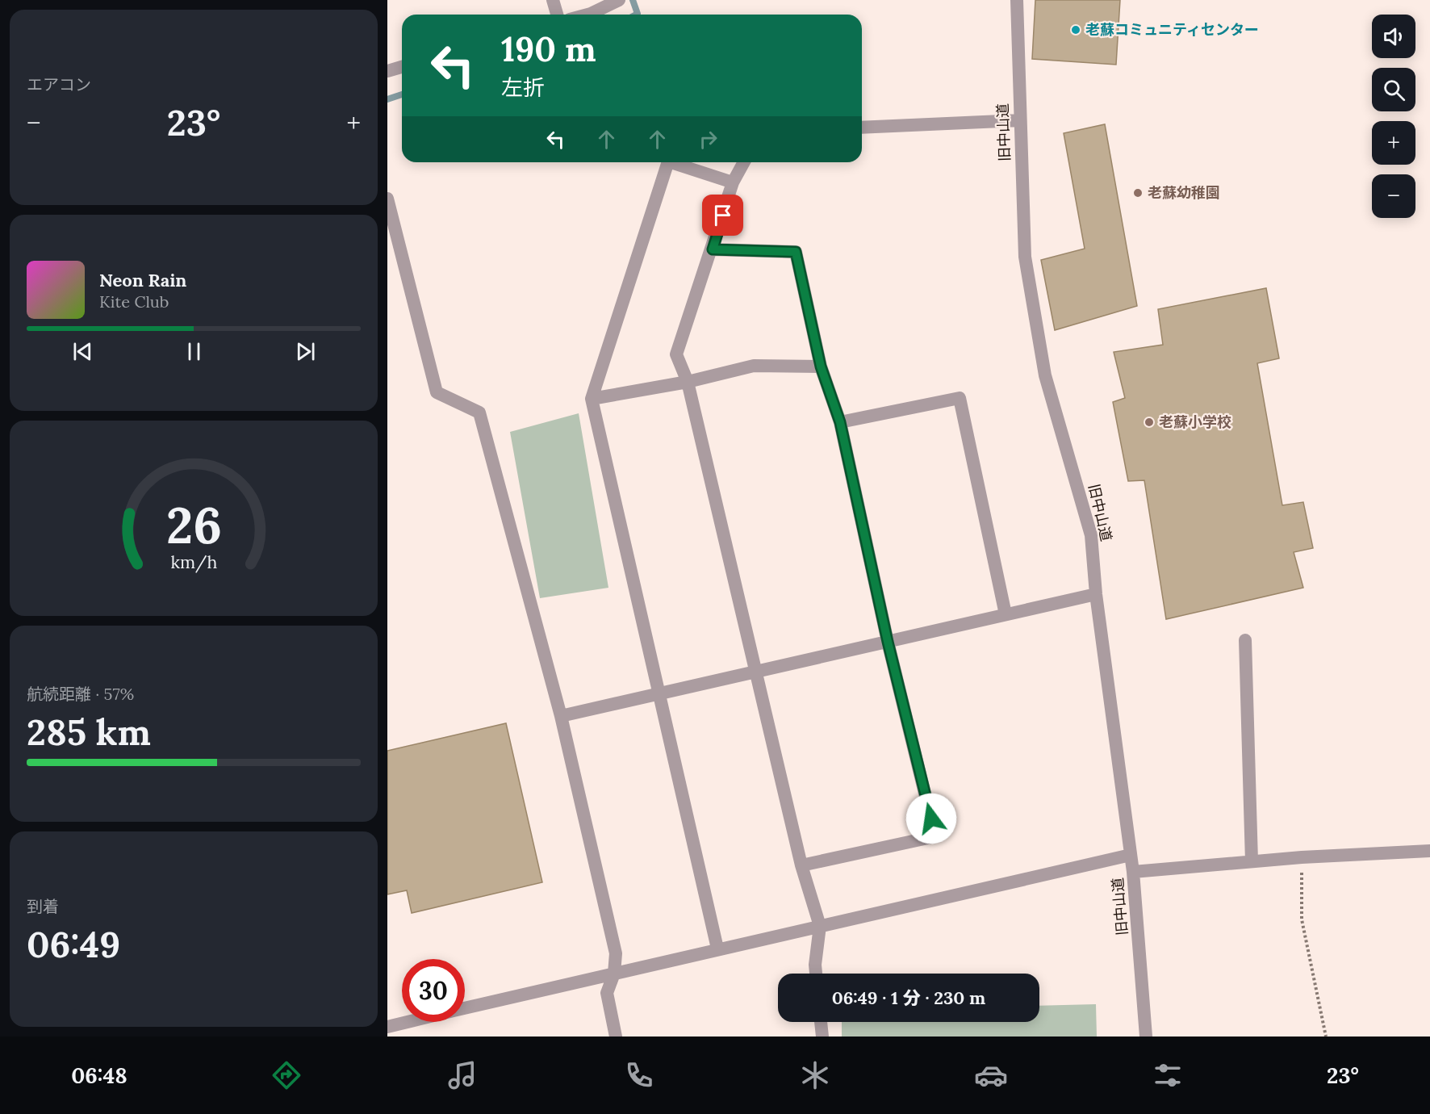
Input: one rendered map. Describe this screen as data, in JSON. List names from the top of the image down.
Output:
{
  "streets": {
    "street": ["旧中山道"]
  },
  "places": ["老蘇コミュニティセンター", "老蘇幼稚園", "老蘇小学校"],
  "page": {
    "tile": [
      "エアコン",
      ["航続距離 · 57%", "285 km"],
      ["到着", "06:49"]
    ],
    "map_buttons": ["+", "−"],
    "turn": ["190 m", "左折"],
    "heat": ["−", "23°", "+"],
    "song": ["Neon Rain", "Kite Club"],
    "limit": "30",
    "trip": "06:49 · 1 分 · 230 m",
    "tabs": ["06:48", "23°"],
    "gauge": ["26", "km/h"]
  }
}
